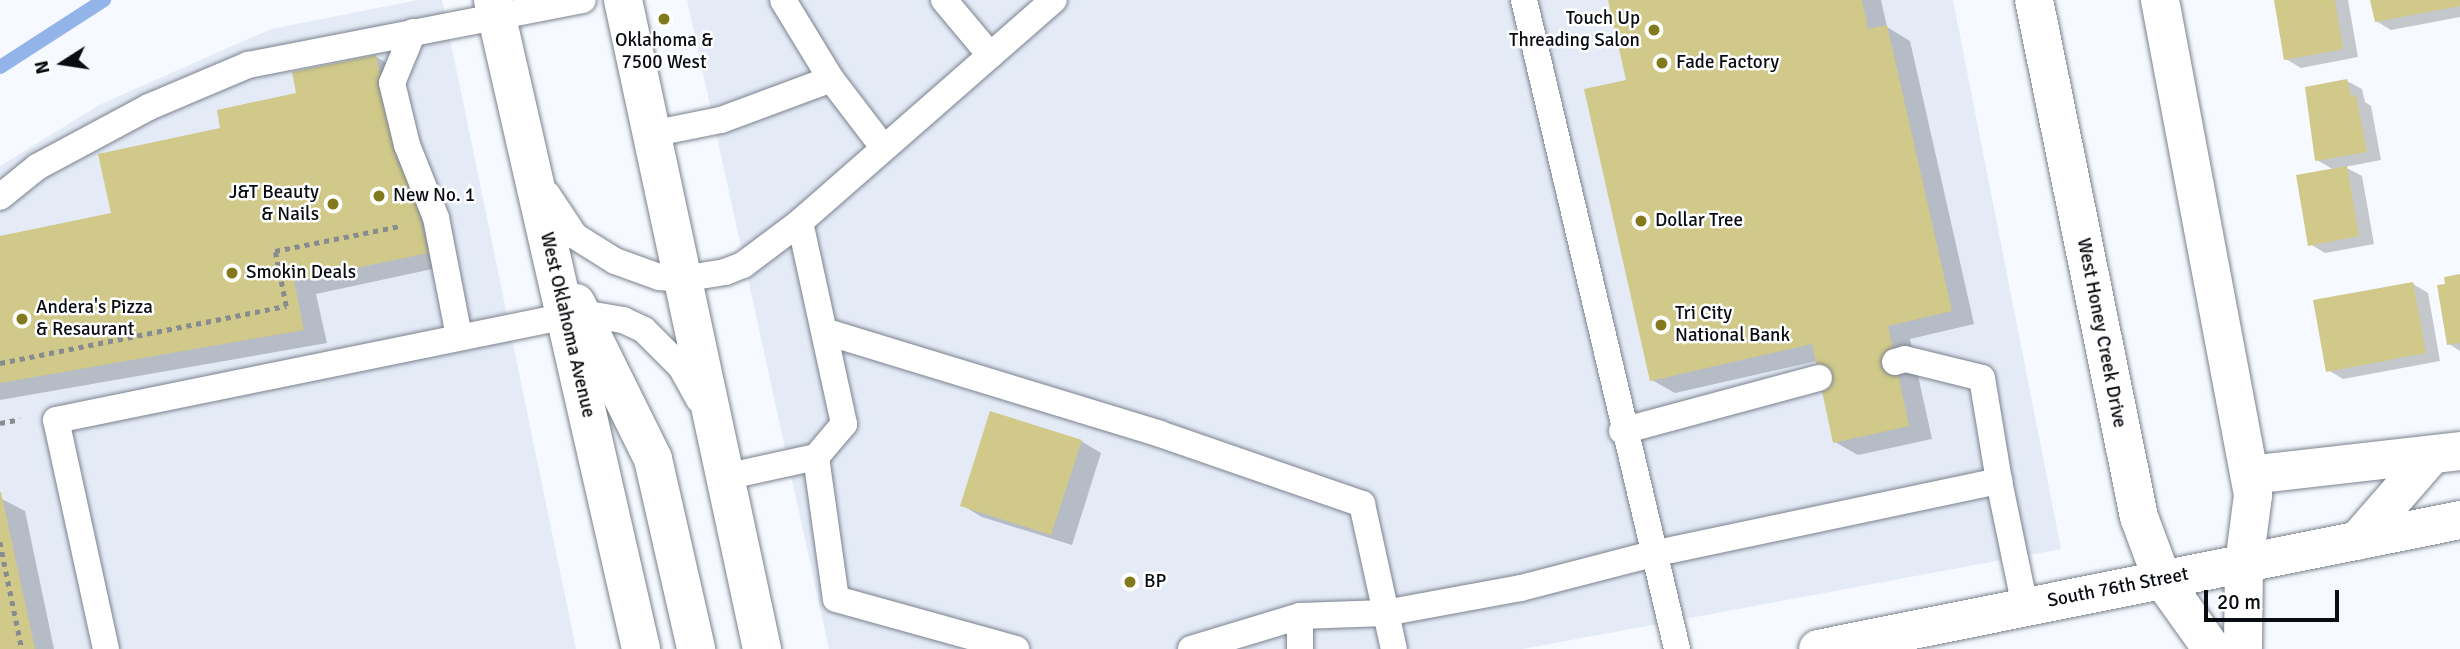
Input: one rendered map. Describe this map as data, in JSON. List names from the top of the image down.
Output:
{
  "streets": {
    "main road": ["West Oklahoma Avenue", "West Honey Creek Drive", "South 76th Street"]
  },
  "crossings": [
    ["West Honey Creek Drive", "South 76th Street"]
  ],
  "places": [
    "Oklahoma & 7500 West",
    "Touch Up Threading Salon",
    "Fade Factory",
    "New No. 1",
    "J&T Beauty & Nails",
    "Dollar Tree",
    "Smokin Deals",
    "Andera's Pizza & Resaurant",
    "Tri City National Bank",
    "BP"
  ],
  "scale_bar": "20 m",
  "north": "left"
}
